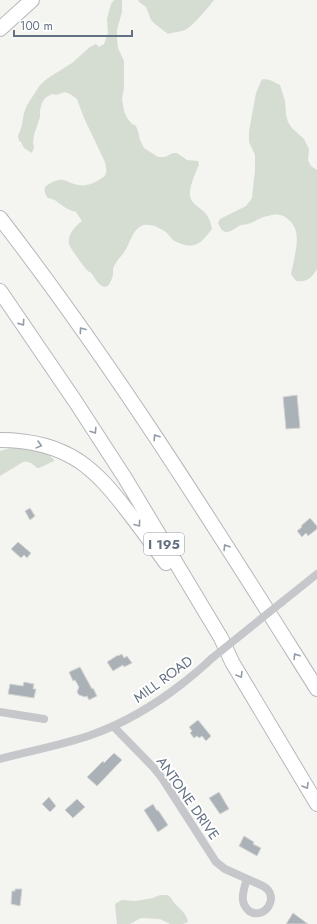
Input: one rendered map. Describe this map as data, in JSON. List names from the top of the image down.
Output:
{
  "streets": {
    "highway": ["I 195"],
    "street": ["MILL ROAD", "ANTONE DRIVE"]
  },
  "crossings": [
    ["MILL ROAD", "ANTONE DRIVE"]
  ],
  "scale_bar": "100 m"
}
